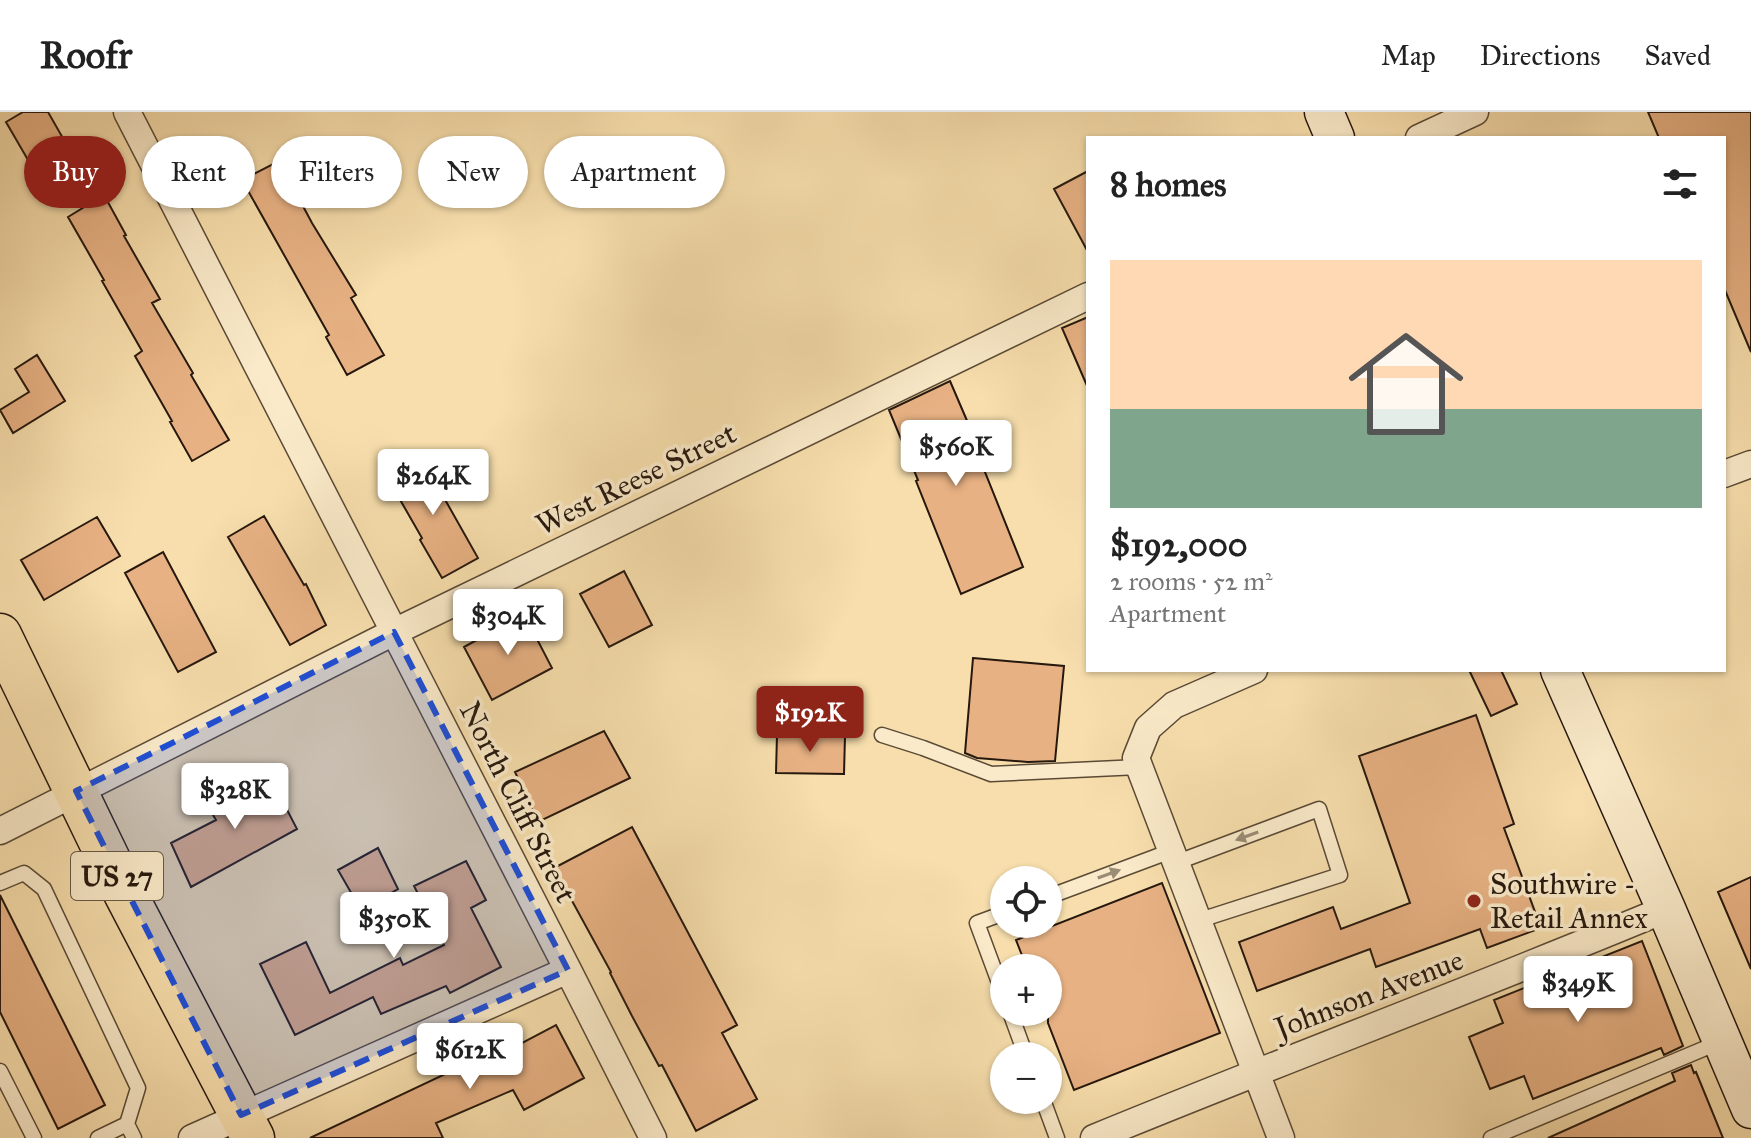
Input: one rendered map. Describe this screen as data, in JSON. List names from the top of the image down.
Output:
{
  "streets": {
    "main road": ["US 27"],
    "street": ["West Reese Street", "North Cliff Street", "Johnson Avenue"]
  },
  "crossings": [
    ["West Reese Street", "North Cliff Street"],
    ["West Reese Street", "US 27"]
  ],
  "places": ["Southwire - Retail Annex"],
  "page": {
    "header": "Roofr",
    "nav": ["Map", "Directions", "Saved"],
    "chip": [
      "Buy",
      "Rent",
      "Filters",
      "New",
      "Apartment"
    ],
    "heading": "8 homes",
    "list": [
      {
        "name": "$192,000",
        "note": "2 rooms · 52 m² · Apartment"
      }
    ],
    "price": [
      "$560K",
      "$264K",
      "$304K",
      "$192K",
      "$328K",
      "$350K",
      "$349K",
      "$612K"
    ],
    "map_buttons": ["+", "−"]
  }
}
